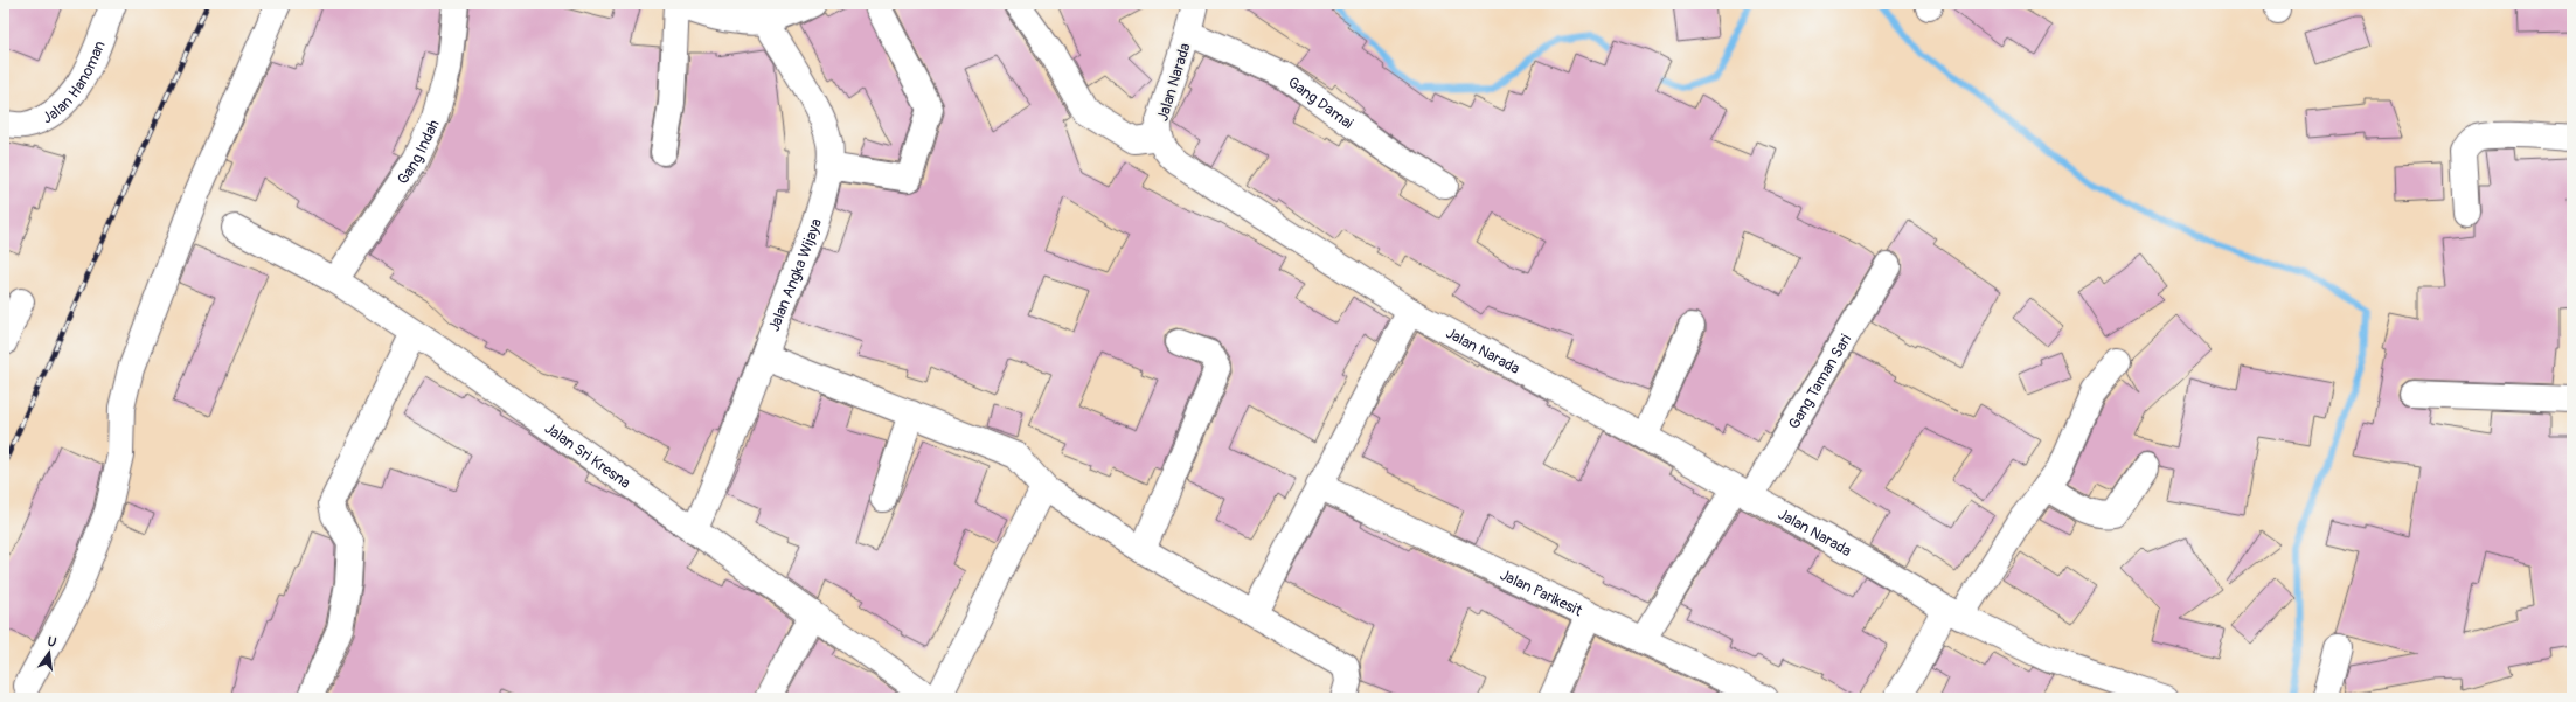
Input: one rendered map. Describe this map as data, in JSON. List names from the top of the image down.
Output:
{
  "streets": {
    "street": [
      "Jalan Hanoman",
      "Jalan Narada",
      "Gang Damai",
      "Gang Indah",
      "Jalan Angka Wijaya",
      "Gang Taman Sari",
      "Jalan Sri Kresna",
      "Jalan Parikesit"
    ]
  },
  "crossings": [
    ["Jalan Narada", "Gang Damai"],
    ["Jalan Narada", "Gang Taman Sari"],
    ["Gang Indah", "Jalan Sri Kresna"],
    ["Jalan Angka Wijaya", "Jalan Sri Kresna"],
    ["Gang Taman Sari", "Jalan Parikesit"]
  ],
  "north": "top"
}
